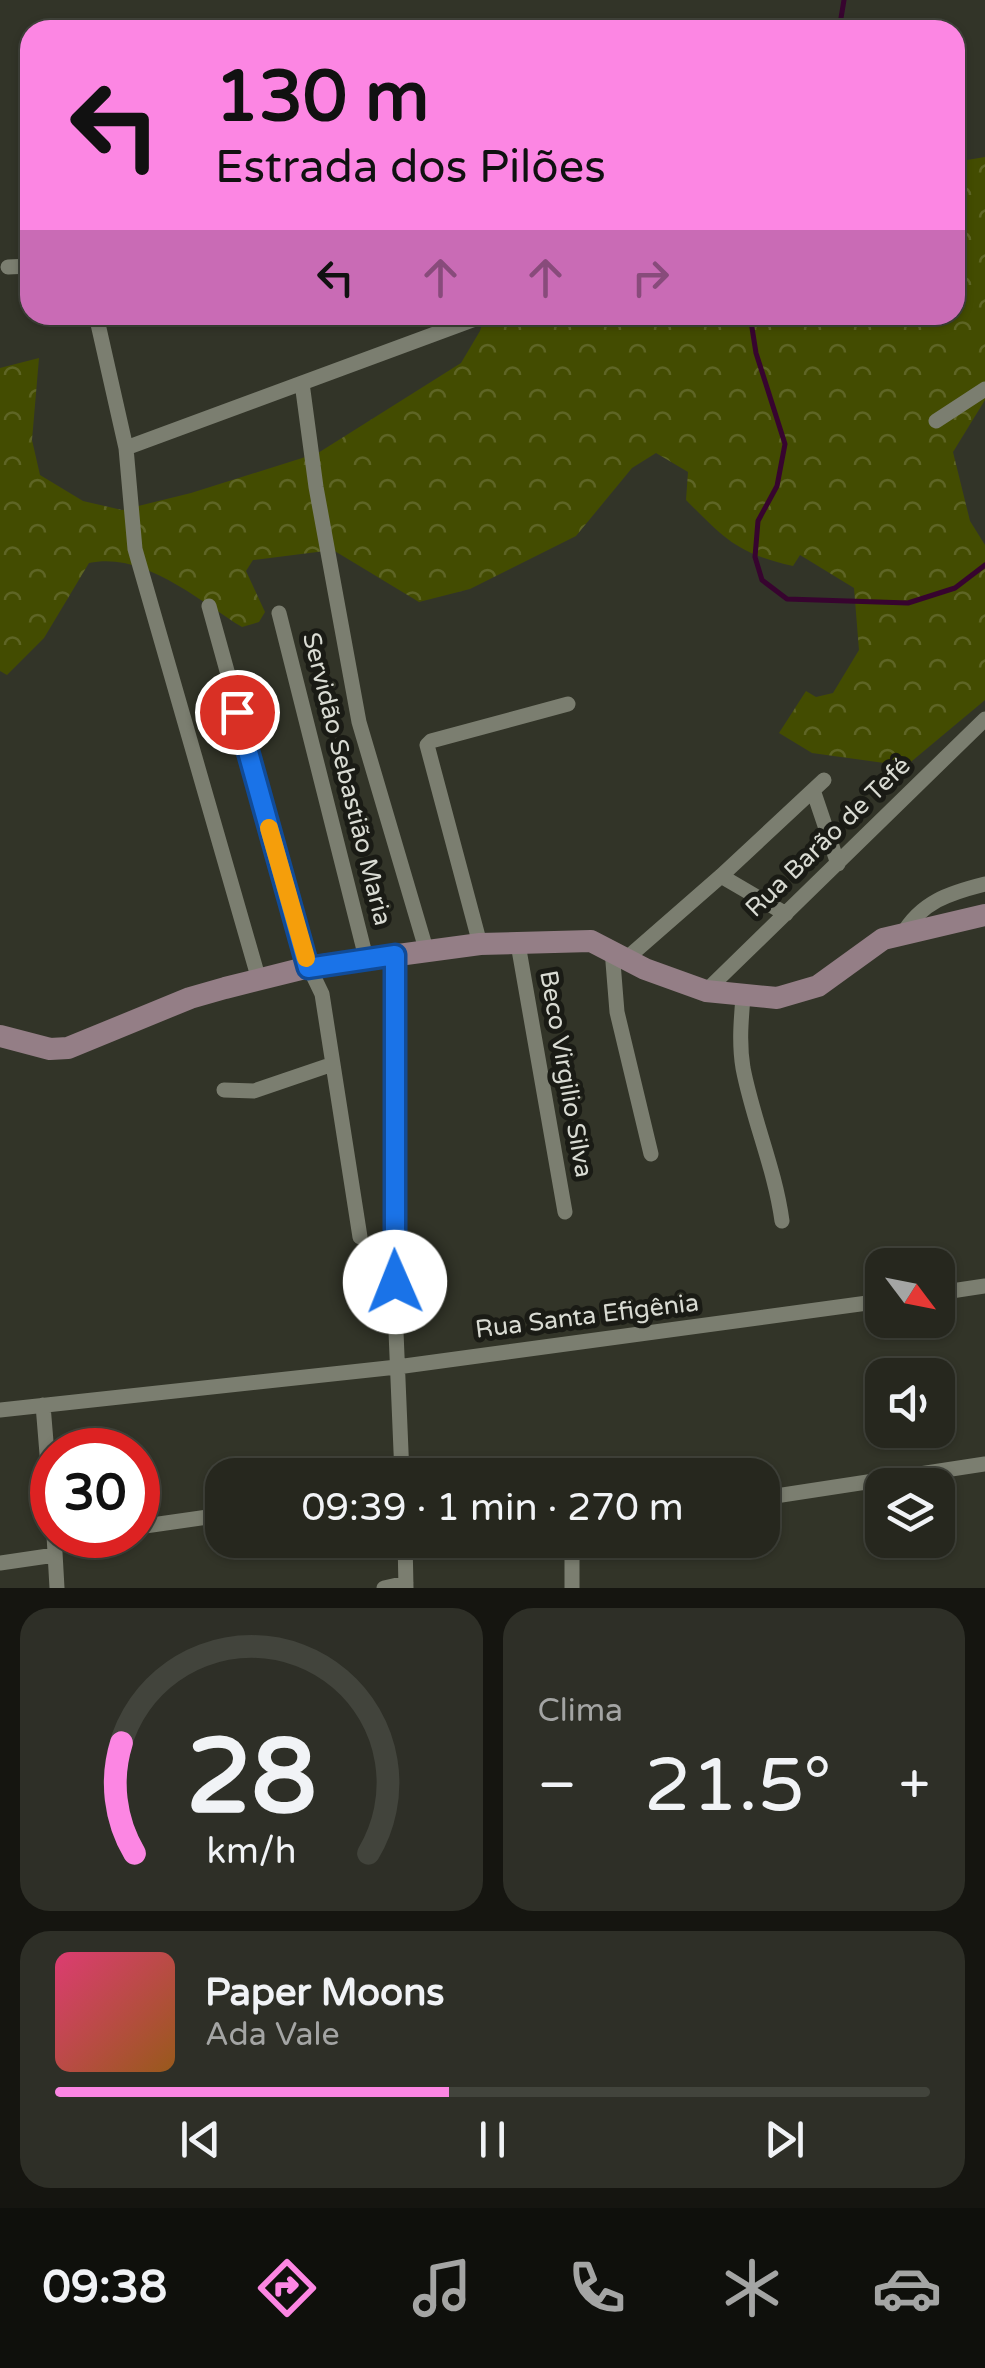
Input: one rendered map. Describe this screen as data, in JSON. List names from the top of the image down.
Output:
{
  "streets": {
    "street": [
      "Servidão Sebastião Maria",
      "Rua Barão de Tefé",
      "Beco Virgilio Silva",
      "Rua Santa Efigênia"
    ]
  },
  "north": "bottom right",
  "page": {
    "turn": ["130 m", "Estrada dos Pilões"],
    "limit": "30",
    "trip": "09:39 · 1 min · 270 m",
    "tile": "Clima",
    "heat": ["−", "21.5°", "+"],
    "song": ["Paper Moons", "Ada Vale"],
    "tabs": "09:38",
    "gauge": ["28", "km/h"]
  }
}
